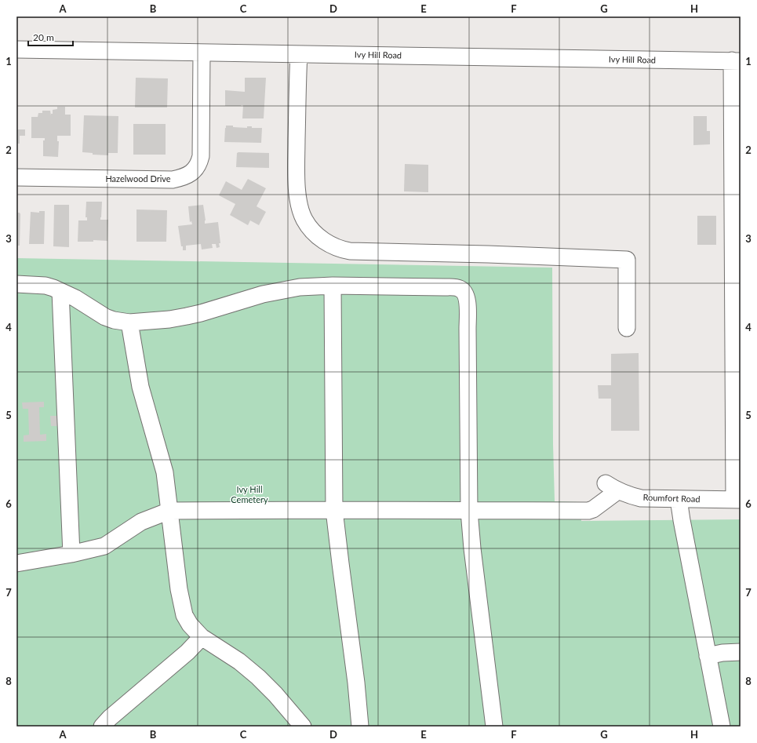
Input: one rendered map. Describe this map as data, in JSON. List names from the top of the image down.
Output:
{
  "streets": {
    "street": ["Ivy Hill Road", "Hazelwood Drive", "Roumfort Road"]
  },
  "crossings": [
    ["Ivy Hill Road", "Hazelwood Drive"]
  ],
  "parks": ["Ivy Hill Cemetery"],
  "scale_bar": "20 m",
  "grid": {
    "columns": [
      "A",
      "B",
      "C",
      "D",
      "E",
      "F",
      "G",
      "H"
    ],
    "rows": [
      "1",
      "2",
      "3",
      "4",
      "5",
      "6",
      "7",
      "8"
    ]
  }
}
